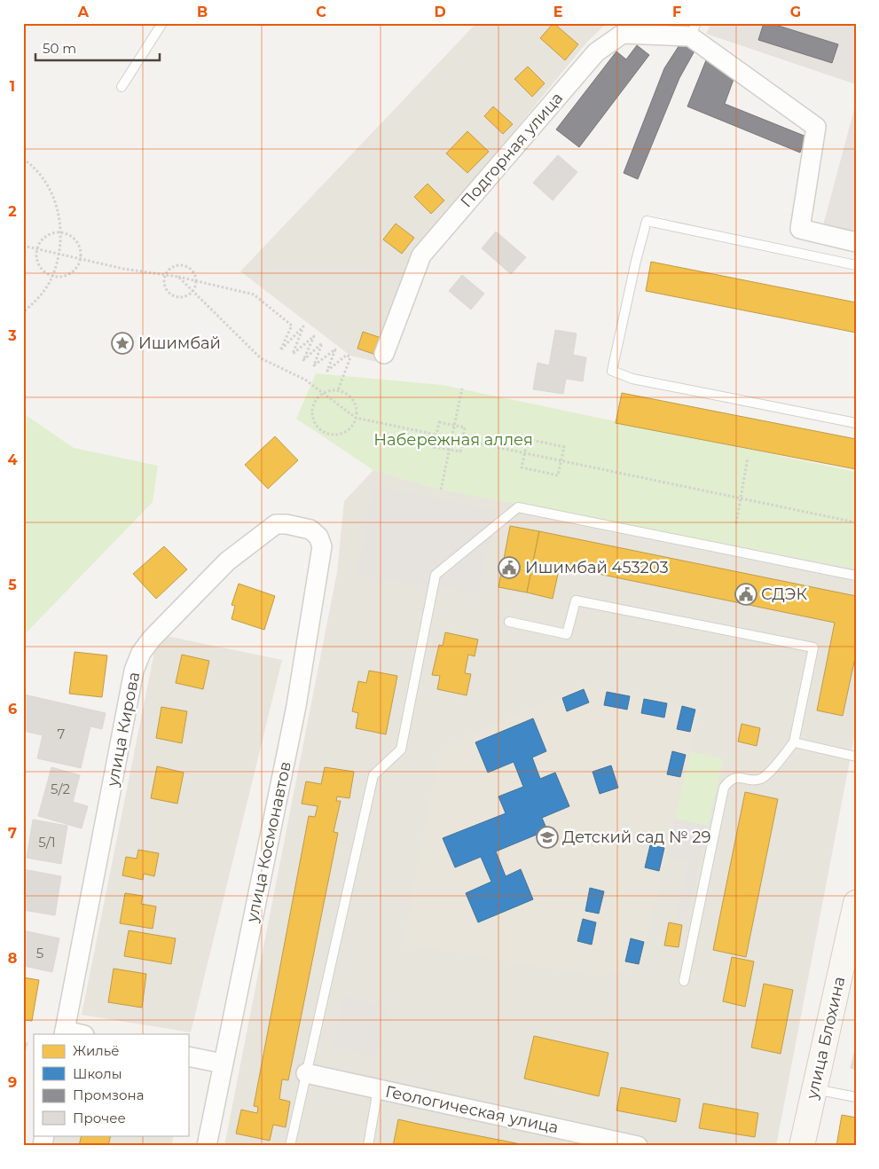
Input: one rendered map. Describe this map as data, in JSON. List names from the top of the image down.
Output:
{
  "streets": {
    "main road": ["улица Блохина"],
    "street": [
      "Подгорная улица",
      "улица Кирова",
      "улица Космонавтов",
      "Геологическая улица"
    ]
  },
  "crossings": [
    ["улица Кирова", "улица Космонавтов"]
  ],
  "parks": ["Набережная аллея"],
  "places": {
    "place": ["Ишимбай"],
    "public building": ["Ишимбай 453203", "СДЭК"],
    "school or university": ["Детский сад № 29"]
  },
  "house_numbers": [
    "7",
    "5/2",
    "5/1",
    "5"
  ],
  "legend": [
    "Жильё",
    "Школы",
    "Промзона",
    "Прочее"
  ],
  "scale_bar": "50 m",
  "grid": {
    "columns": [
      "A",
      "B",
      "C",
      "D",
      "E",
      "F",
      "G"
    ],
    "rows": [
      "1",
      "2",
      "3",
      "4",
      "5",
      "6",
      "7",
      "8",
      "9"
    ]
  }
}
